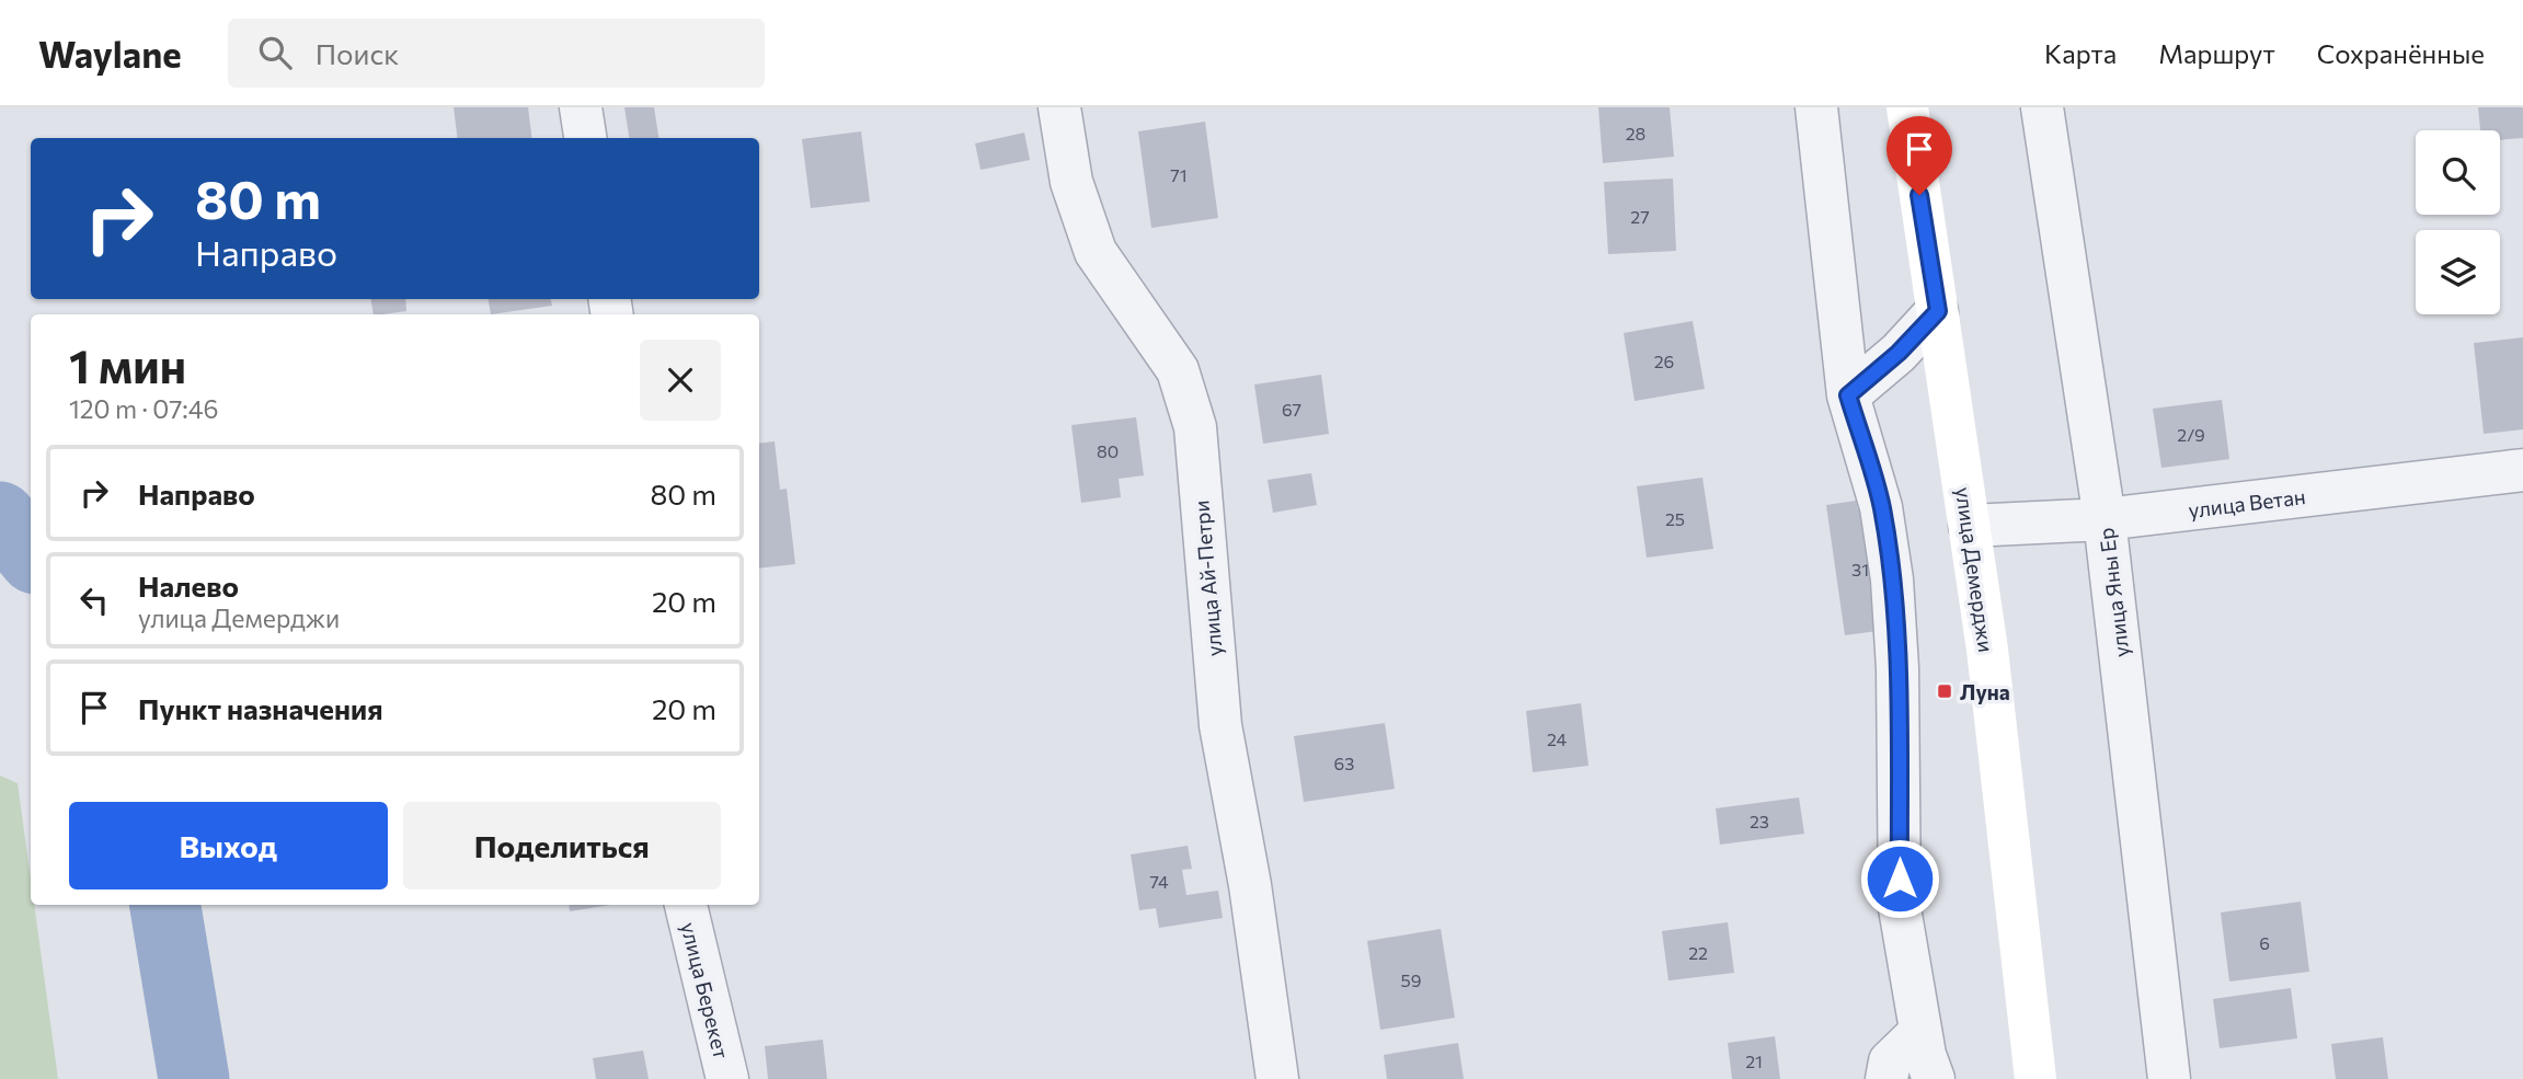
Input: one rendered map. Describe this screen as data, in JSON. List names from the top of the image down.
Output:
{
  "streets": {
    "main road": ["улица Демерджи"],
    "street": [
      "улица Ветан",
      "улица Ай-Петри",
      "улица Яны Ер",
      "улица Берекет"
    ]
  },
  "crossings": [
    ["улица Ветан", "улица Демерджи"],
    ["улица Ветан", "улица Яны Ер"]
  ],
  "places": {
    "transit": ["Луна"]
  },
  "house_numbers": [
    "28",
    "71",
    "27",
    "26",
    "67",
    "2/9",
    "80",
    "25",
    "31",
    "24",
    "63",
    "23",
    "74",
    "6",
    "22",
    "59",
    "21"
  ],
  "page": {
    "header": "Waylane",
    "search": "Поиск",
    "nav": ["Карта", "Маршрут", "Сохранённые"],
    "turn": ["80 m", "Направо"],
    "heading": ["1 мин", "120 m · 07:46"],
    "list": [
      {
        "name": "Направо",
        "value": "80 m"
      },
      {
        "name": "Налево",
        "note": "улица Демерджи",
        "value": "20 m"
      },
      {
        "name": "Пункт назначения",
        "value": "20 m"
      }
    ],
    "buttons": ["Выход", "Поделиться"]
  }
}
